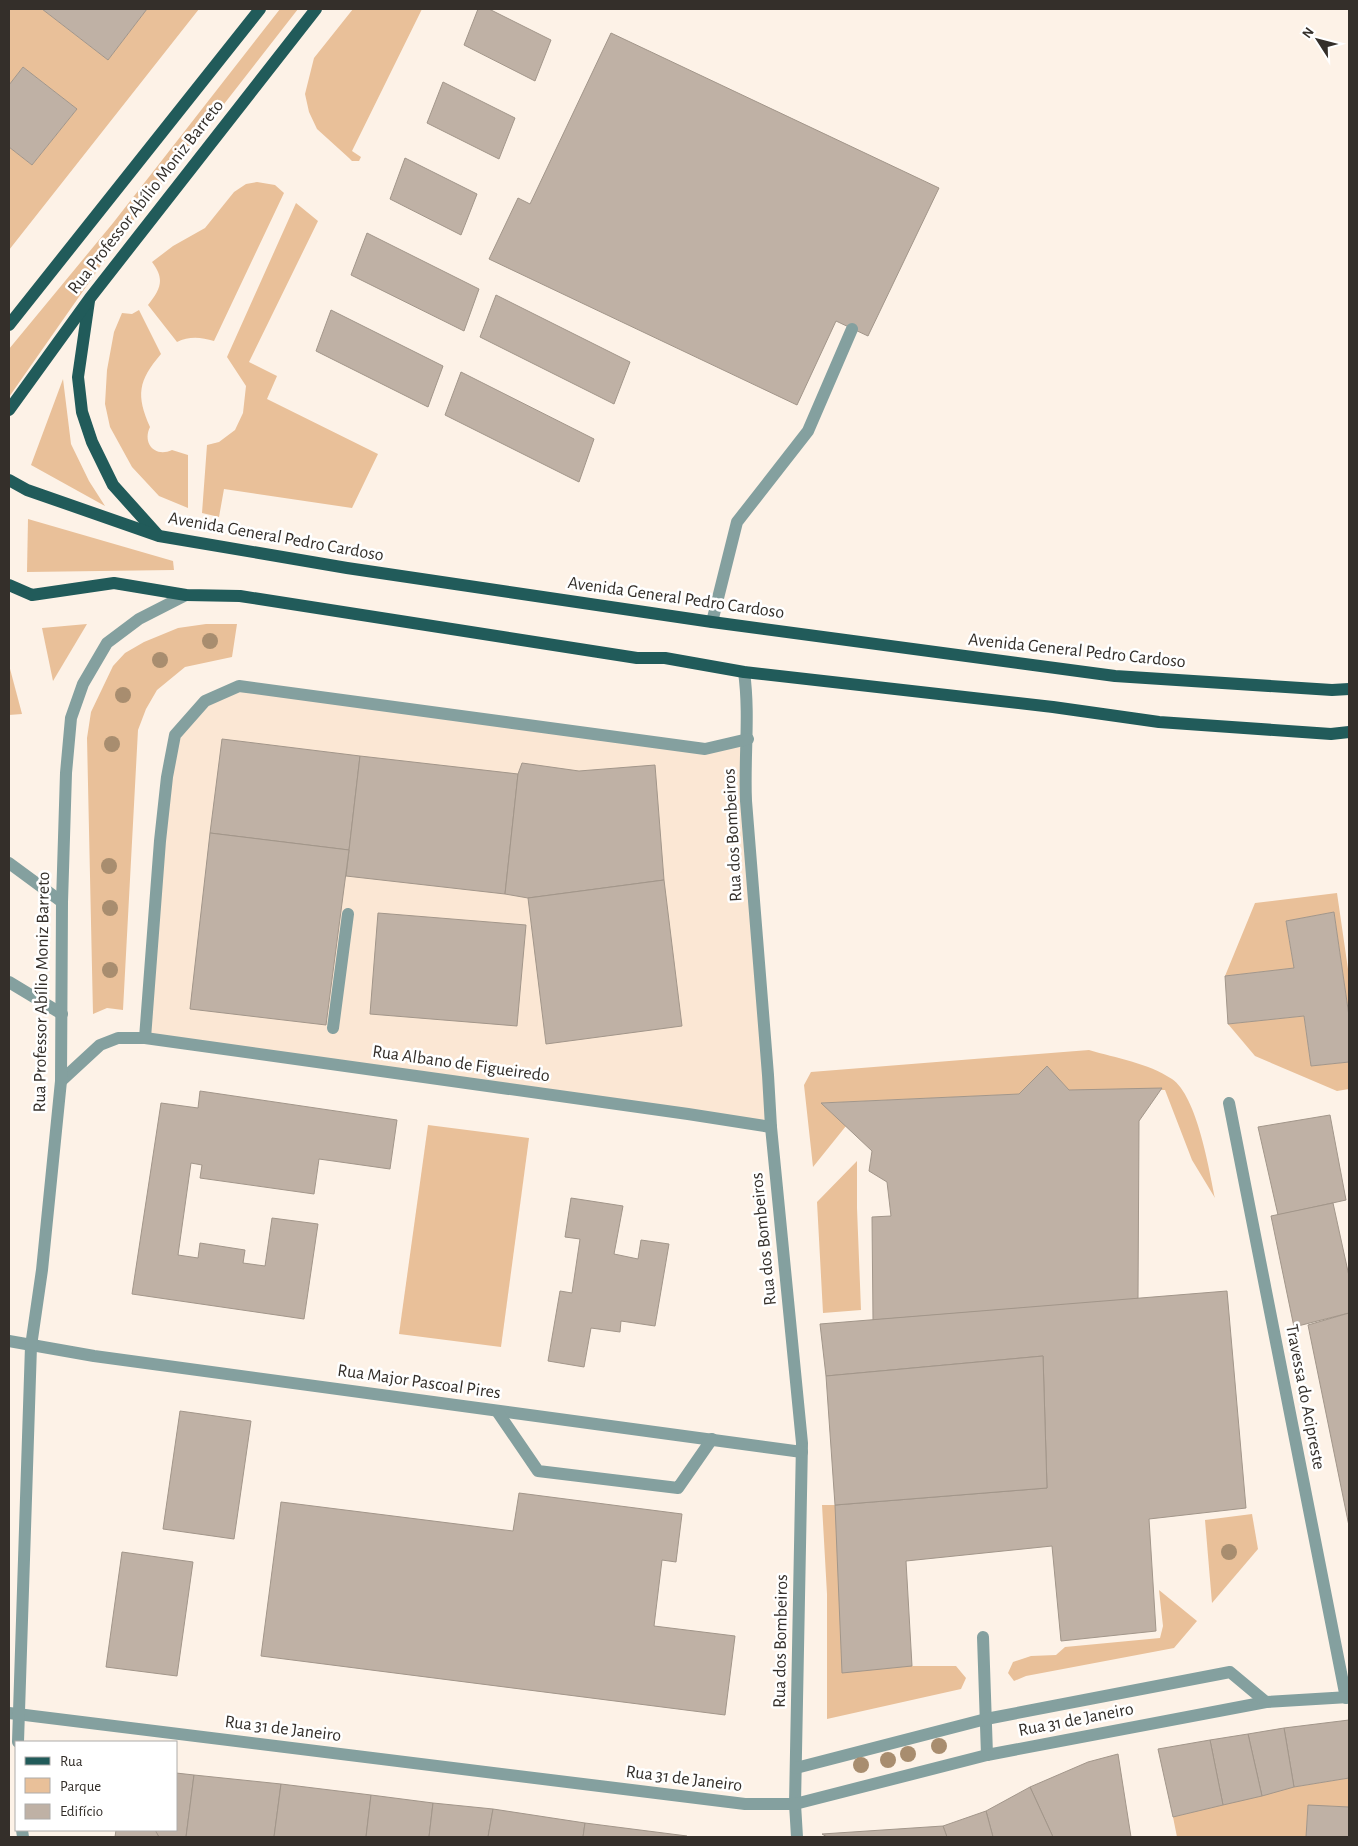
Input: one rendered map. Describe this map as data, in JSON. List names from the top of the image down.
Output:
{
  "streets": {
    "main road": ["Rua Professor Abílio Moniz Barreto", "Avenida General Pedro Cardoso"],
    "street": [
      "Rua dos Bombeiros",
      "Rua Albano de Figueiredo",
      "Rua Major Pascoal Pires",
      "Travessa do Acipreste",
      "Rua 31 de Janeiro"
    ]
  },
  "crossings": [
    ["Rua Professor Abílio Moniz Barreto", "Rua Albano de Figueiredo"],
    ["Rua Professor Abílio Moniz Barreto", "Rua Major Pascoal Pires"],
    ["Rua Professor Abílio Moniz Barreto", "Rua 31 de Janeiro"],
    ["Rua dos Bombeiros", "Rua Albano de Figueiredo"],
    ["Rua dos Bombeiros", "Rua Major Pascoal Pires"],
    ["Rua dos Bombeiros", "Rua 31 de Janeiro"],
    ["Travessa do Acipreste", "Rua 31 de Janeiro"]
  ],
  "legend": ["Rua", "Parque", "Edifício"],
  "north": "top left"
}
